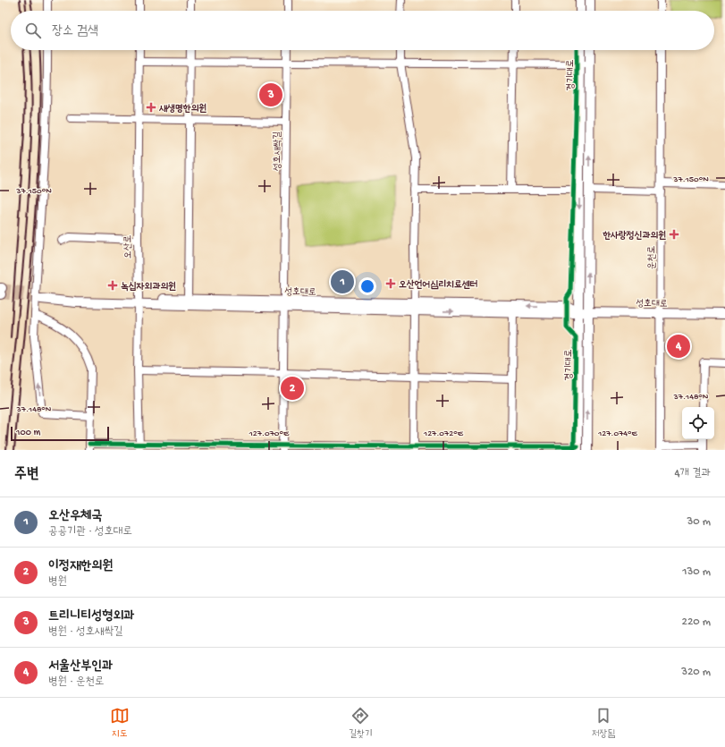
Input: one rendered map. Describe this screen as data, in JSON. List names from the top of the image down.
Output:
{
  "streets": {
    "main road": ["경기대로", "성호대로"],
    "street": ["성호새싹길", "오산로", "운천로"]
  },
  "crossings": [
    ["경기대로", "성호대로"],
    ["성호새싹길", "성호대로"],
    ["오산로", "성호대로"],
    ["운천로", "성호대로"]
  ],
  "places": {
    "health": [
      "새생명한의원",
      "한사랑정신과의원",
      "오산언어심리치료센터",
      "녹십자외과의원"
    ]
  },
  "scale_bar": "100 m",
  "page": {
    "search": "장소 검색",
    "pins": [
      "3",
      "1",
      "4",
      "2"
    ],
    "scale": "100 m",
    "heading": ["주변", "4개 결과"],
    "list": [
      {
        "mark": "1",
        "name": "오산우체국",
        "note": "공공기관 · 성호대로",
        "value": "30 m"
      },
      {
        "mark": "2",
        "name": "이정재한의원",
        "note": "병원",
        "value": "130 m"
      },
      {
        "mark": "3",
        "name": "트리니티성형외과",
        "note": "병원 · 성호새싹길",
        "value": "220 m"
      },
      {
        "mark": "4",
        "name": "서울산부인과",
        "note": "병원 · 운천로",
        "value": "320 m"
      }
    ],
    "nav": ["지도", "길찾기", "저장됨"]
  },
  "coordinates": [
    "37.150°N",
    "37.148°N",
    "127.070°E",
    "127.072°E",
    "127.074°E"
  ]
}
